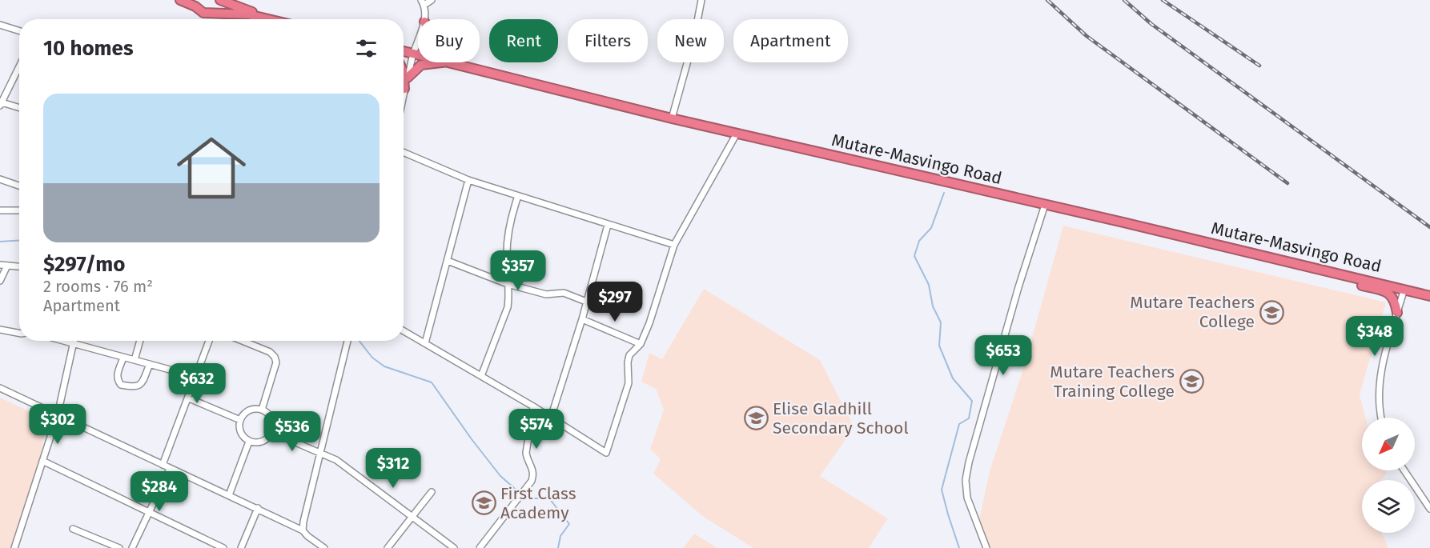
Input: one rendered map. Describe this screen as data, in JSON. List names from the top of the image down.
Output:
{
  "streets": {
    "highway": ["Mutare-Masvingo Road"]
  },
  "places": {
    "school or university": [
      "Mutare Teachers College",
      "Mutare Teachers Training College",
      "Elise Gladhill Secondary School",
      "First Class Academy"
    ]
  },
  "north": "bottom left",
  "page": {
    "chip": [
      "Buy",
      "Rent",
      "Filters",
      "New",
      "Apartment"
    ],
    "heading": "10 homes",
    "list": [
      {
        "name": "$297/mo",
        "note": "2 rooms · 76 m² · Apartment"
      }
    ],
    "price": [
      "$357",
      "$297",
      "$348",
      "$653",
      "$632",
      "$302",
      "$574",
      "$536",
      "$312",
      "$284"
    ]
  }
}
